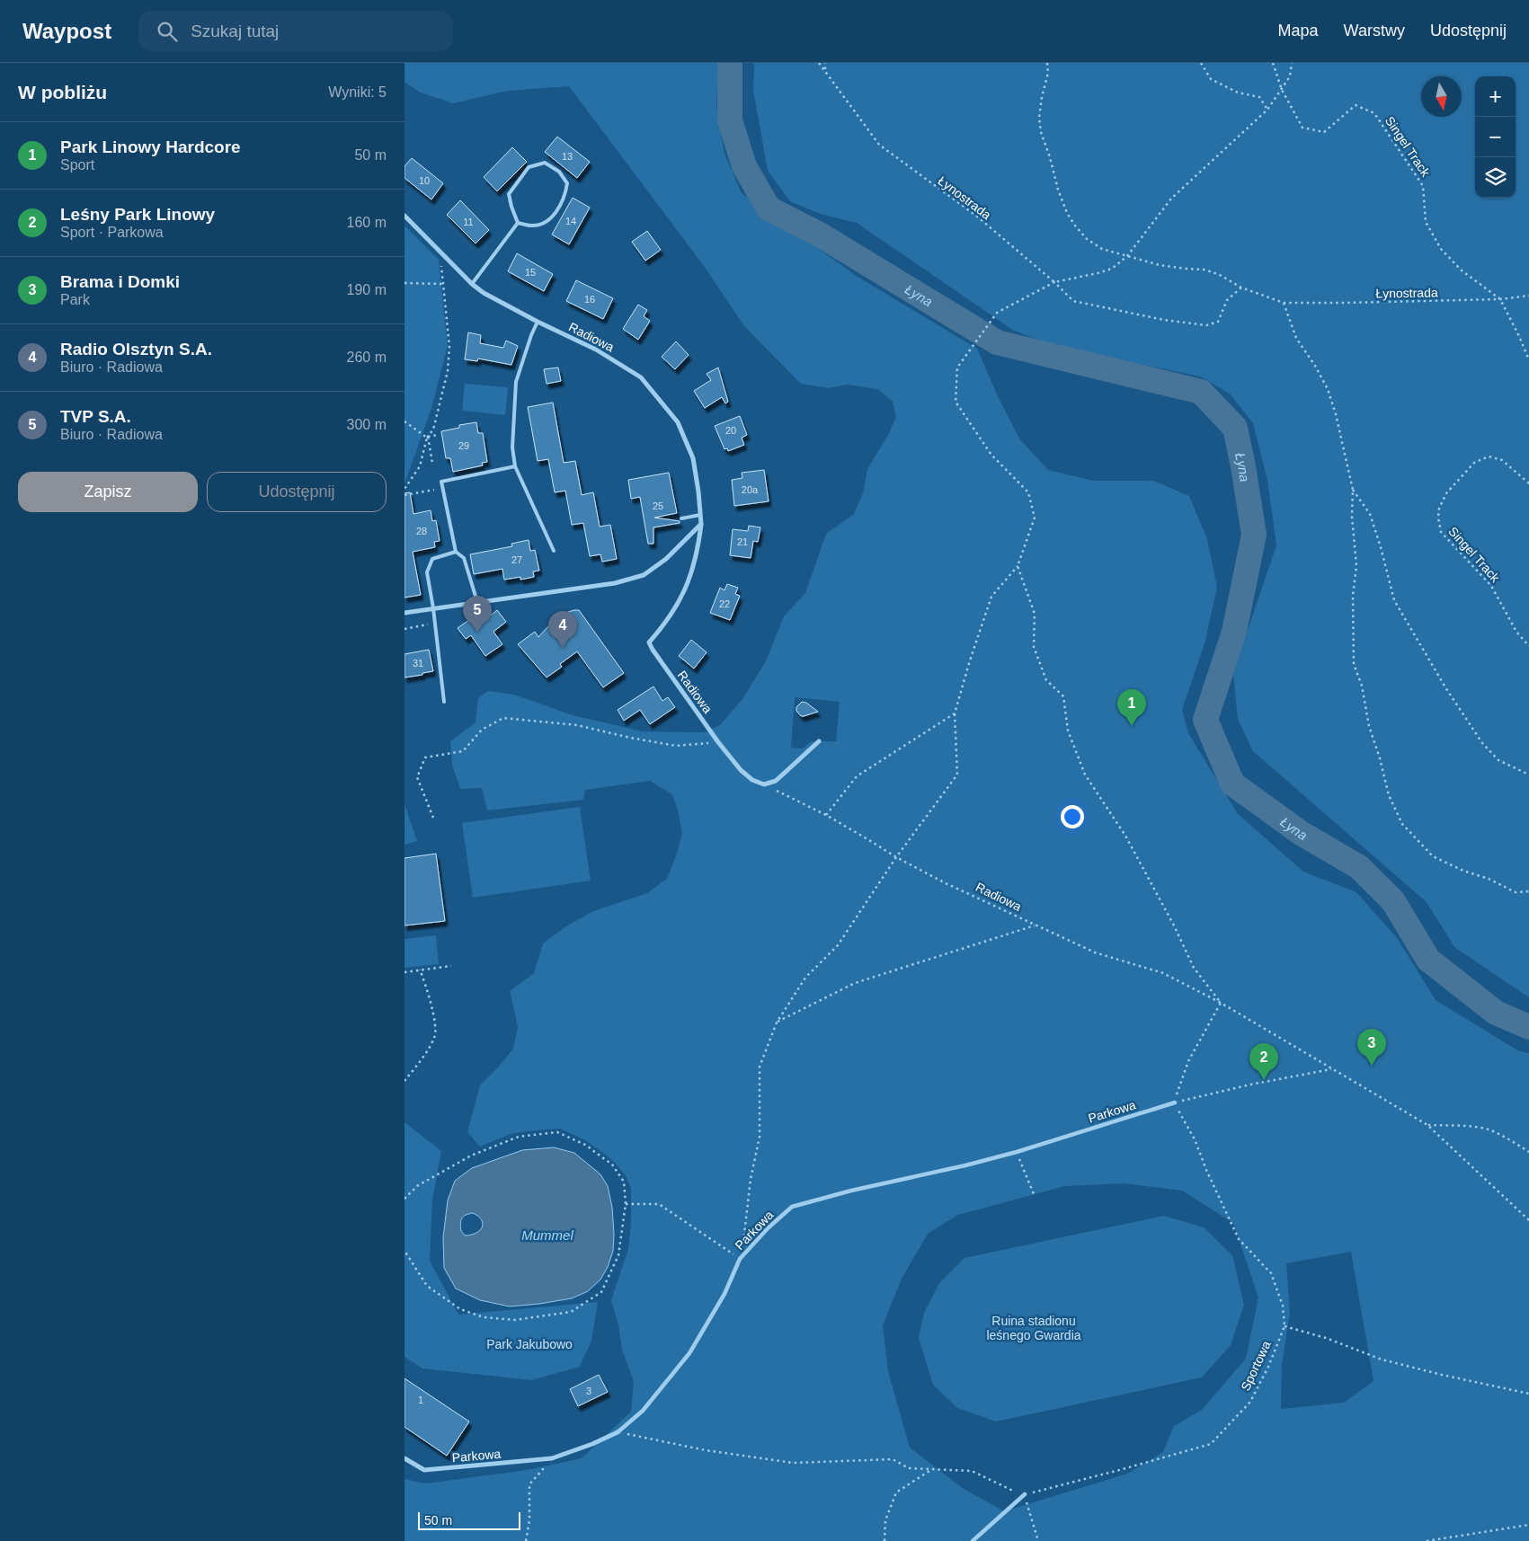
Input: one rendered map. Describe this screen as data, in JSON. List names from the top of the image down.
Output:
{
  "streets": {
    "street": ["Radiowa", "Parkowa"],
    "path": ["Singel Track", "Łynostrada", "Sportowa"]
  },
  "crossings": [
    ["Singel Track", "Łynostrada"],
    ["Parkowa", "Sportowa"]
  ],
  "water": ["Łyna", "Mummel"],
  "parks": ["Ruina stadionu leśnego Gwardia", "Park Jakubowo"],
  "house_numbers": [
    "13",
    "10",
    "14",
    "11",
    "15",
    "16",
    "20",
    "29",
    "20a",
    "25",
    "28",
    "21",
    "27",
    "22",
    "31",
    "3",
    "1"
  ],
  "scale_bar": "50 m",
  "north": "bottom",
  "page": {
    "header": "Waypost",
    "search": "Szukaj tutaj",
    "nav": ["Mapa", "Warstwy", "Udostępnij"],
    "heading": ["W pobliżu", "Wyniki: 5"],
    "map_buttons": ["+", "−"],
    "list": [
      {
        "mark": "1",
        "name": "Park Linowy Hardcore",
        "note": "Sport",
        "value": "50 m"
      },
      {
        "mark": "2",
        "name": "Leśny Park Linowy",
        "note": "Sport · Parkowa",
        "value": "160 m"
      },
      {
        "mark": "3",
        "name": "Brama i Domki",
        "note": "Park",
        "value": "190 m"
      },
      {
        "mark": "4",
        "name": "Radio Olsztyn S.A.",
        "note": "Biuro · Radiowa",
        "value": "260 m"
      },
      {
        "mark": "5",
        "name": "TVP S.A.",
        "note": "Biuro · Radiowa",
        "value": "300 m"
      }
    ],
    "buttons": ["Zapisz", "Udostępnij"],
    "pins": [
      "5",
      "4",
      "1",
      "3",
      "2"
    ],
    "scale": "50 m"
  }
}
